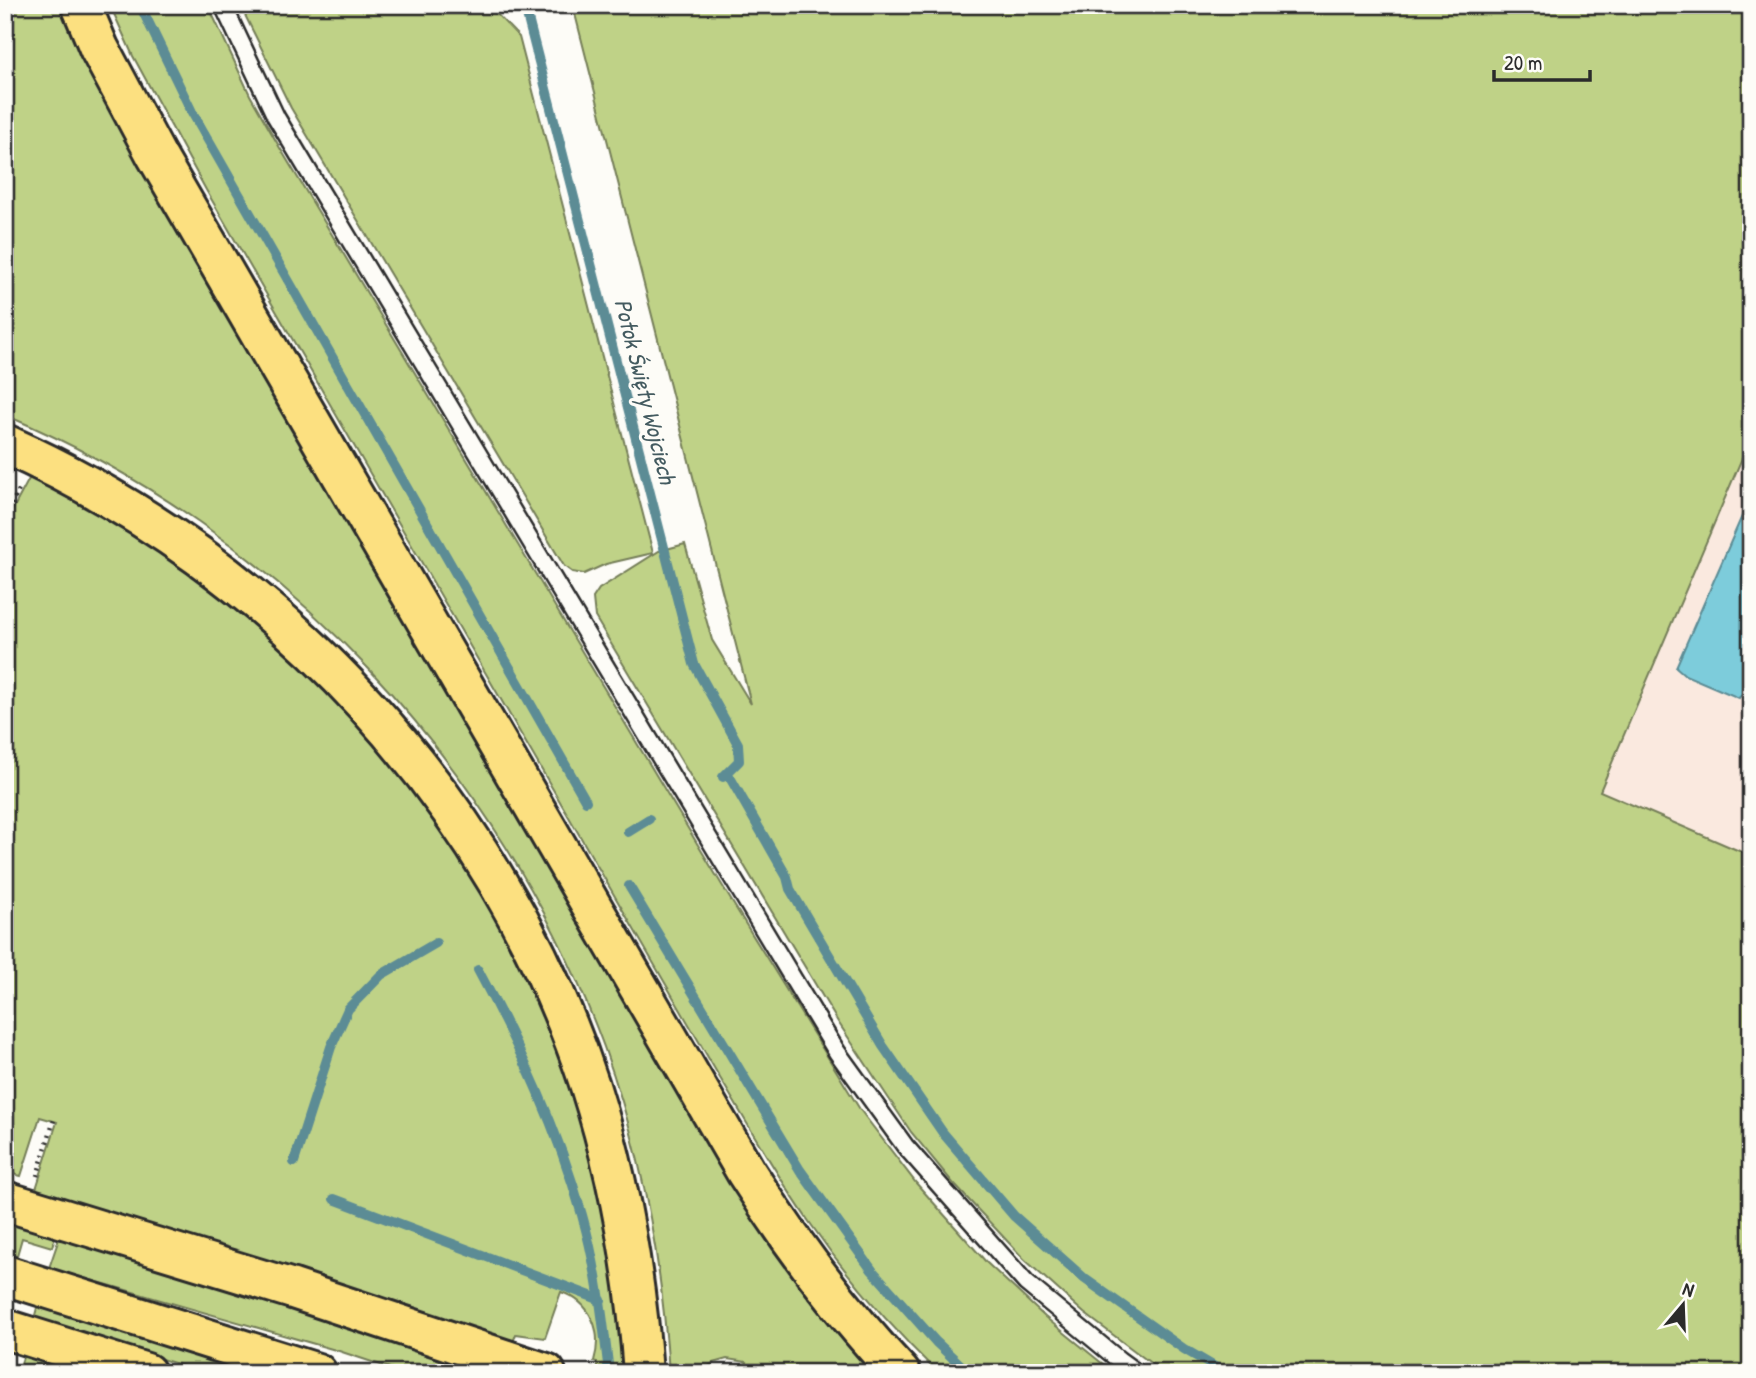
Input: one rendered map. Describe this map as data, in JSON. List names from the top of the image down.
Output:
{
  "water": ["Potok Święty Wojciech"],
  "scale_bar": "20 m",
  "north": "top"
}
